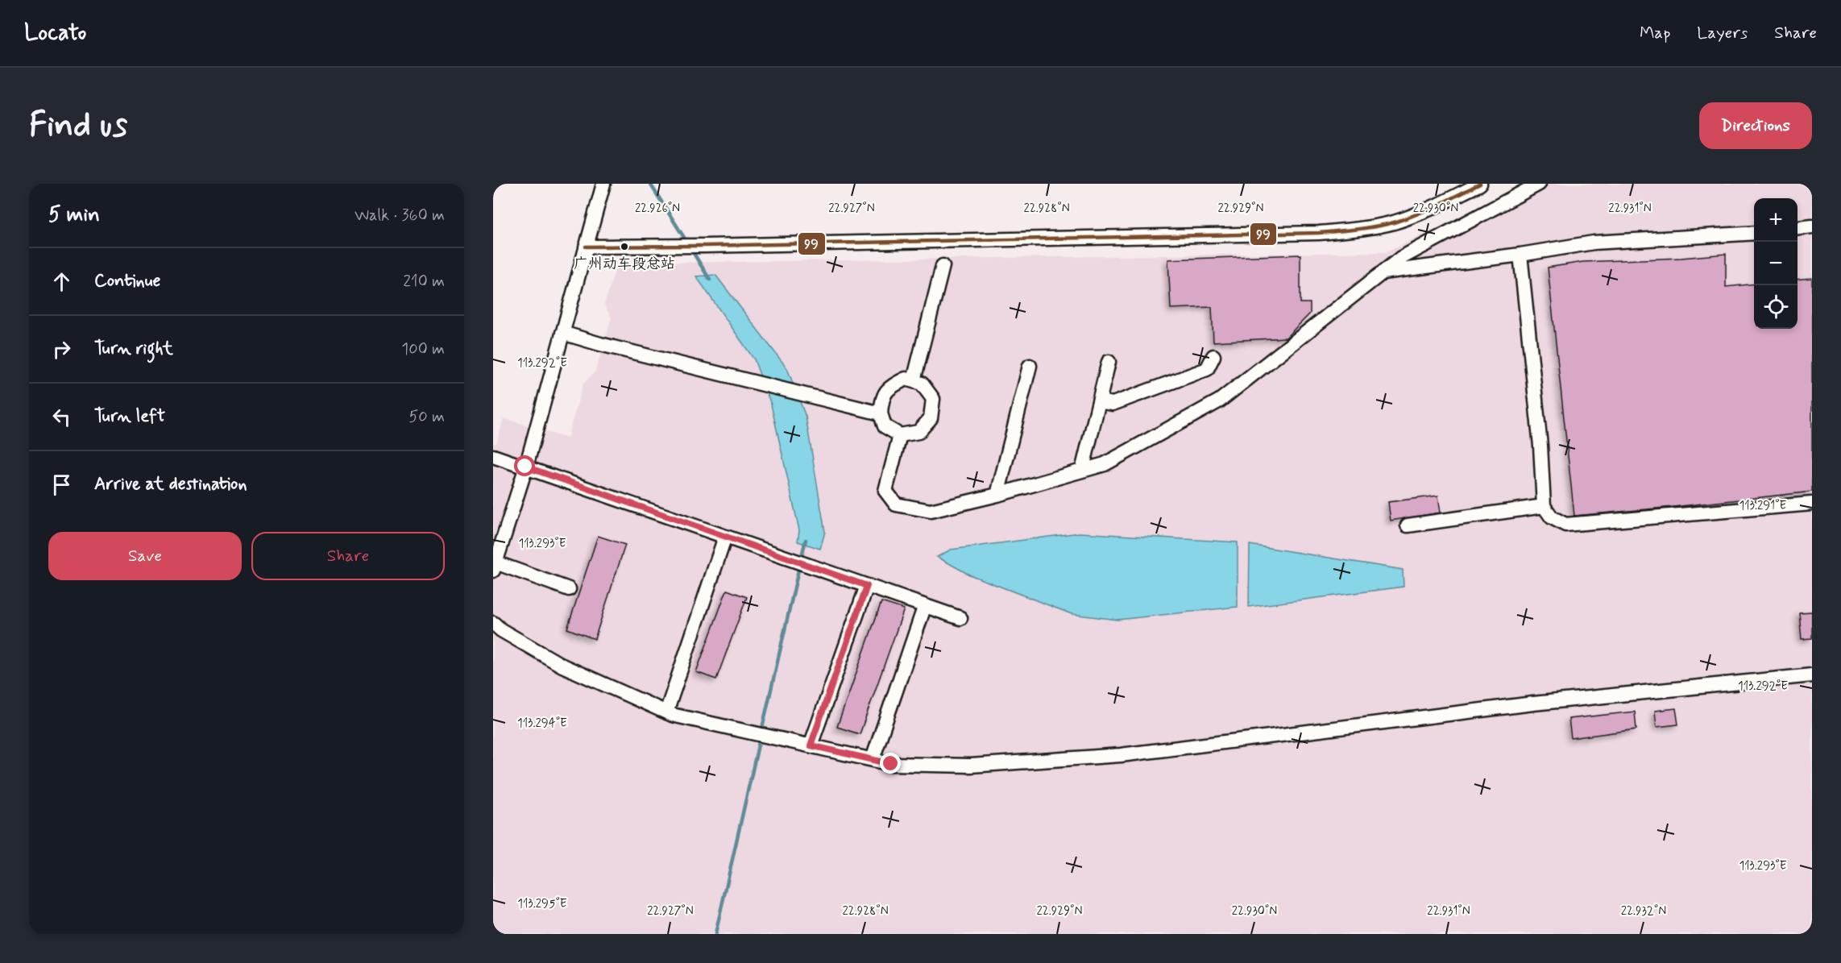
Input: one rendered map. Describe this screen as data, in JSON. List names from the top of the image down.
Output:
{
  "places": ["广州动车段总站"],
  "lines": ["transit line 99"],
  "page": {
    "header": "Locato",
    "nav": ["Map", "Layers", "Share"],
    "buttons": [
      "Directions",
      ["Save", "Share"]
    ],
    "title": "Find us",
    "heading": ["5 min", "Walk · 360 m"],
    "map_buttons": ["+", "−"],
    "list": [
      ["Continue", "210 m"],
      ["Turn right", "100 m"],
      ["Turn left", "50 m"],
      "Arrive at destination"
    ]
  },
  "coordinates": [
    "22.926°N",
    "22.927°N",
    "22.928°N",
    "22.929°N",
    "22.930°N",
    "22.931°N",
    "113.292°E",
    "113.291°E",
    "113.293°E",
    "113.294°E",
    "113.295°E",
    "22.932°N"
  ]
}
